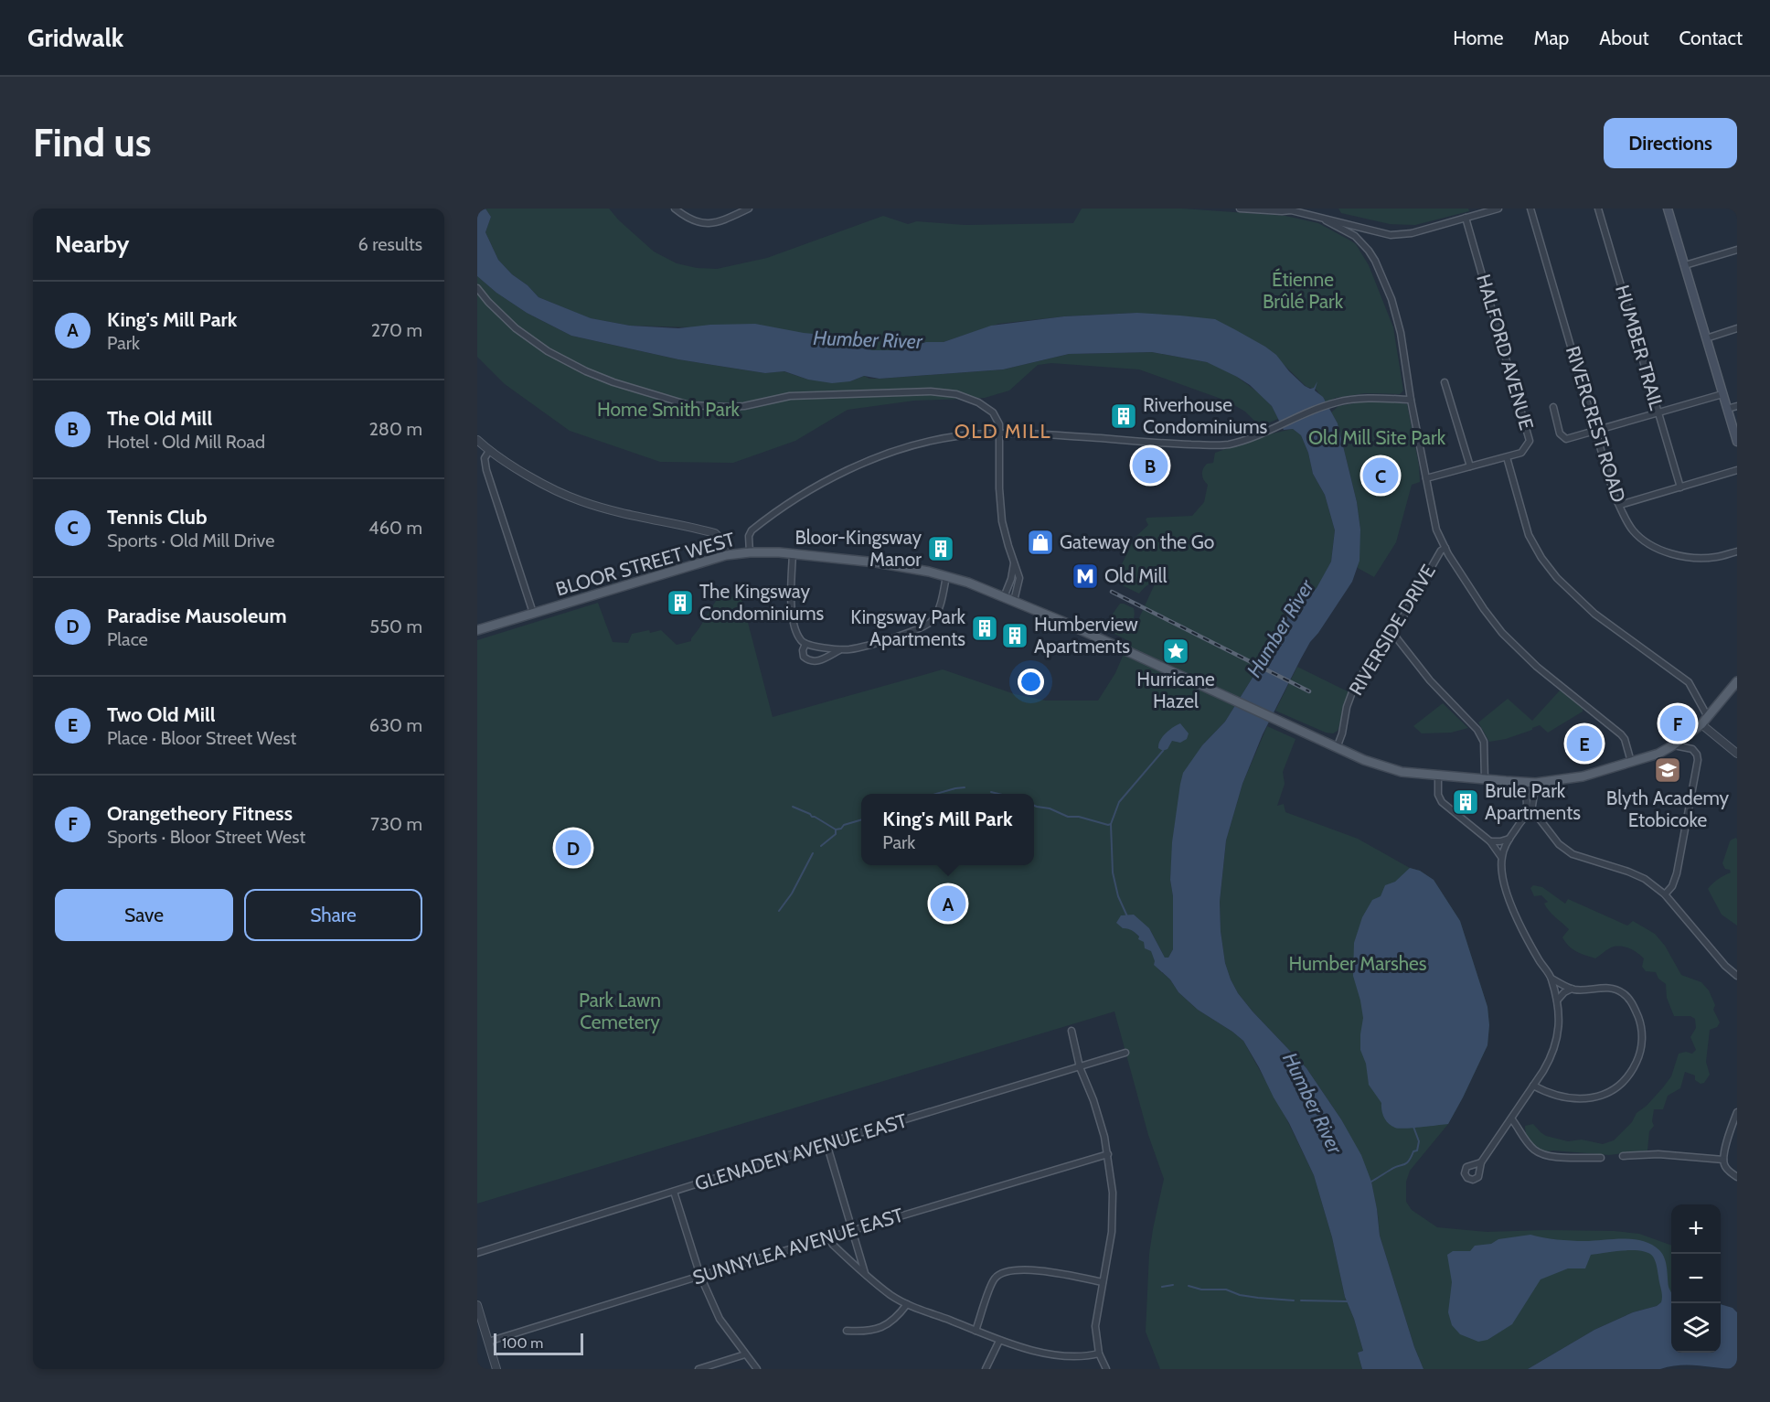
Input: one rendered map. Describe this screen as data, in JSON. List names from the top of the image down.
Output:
{
  "streets": {
    "main road": ["BLOOR STREET WEST"],
    "street": [
      "HUMBER TRAIL",
      "HALFORD AVENUE",
      "RIVERCREST ROAD",
      "RIVERSIDE DRIVE",
      "GLENADEN AVENUE EAST",
      "SUNNYLEA AVENUE EAST"
    ]
  },
  "crossings": [
    ["BLOOR STREET WEST", "RIVERSIDE DRIVE"]
  ],
  "districts": ["OLD MILL"],
  "water": ["Humber River"],
  "parks": [
    "Étienne Brûlé Park",
    "Home Smith Park",
    "Old Mill Site Park",
    "Humber Marshes",
    "Park Lawn Cemetery"
  ],
  "places": {
    "building": [
      "Riverhouse Condominiums",
      "Bloor-Kingsway Manor",
      "The Kingsway Condominiums",
      "Kingsway Park Apartments",
      "Humberview Apartments",
      "Brule Park Apartments"
    ],
    "shop": ["Gateway on the Go"],
    "metro station": ["Old Mill"],
    "place": ["Hurricane Hazel"],
    "school or university": ["Blyth Academy Etobicoke"]
  },
  "scale_bar": "100 m",
  "page": {
    "header": "Gridwalk",
    "nav": [
      "Home",
      "Map",
      "About",
      "Contact"
    ],
    "buttons": [
      "Directions",
      ["Save", "Share"]
    ],
    "title": "Find us",
    "heading": ["Nearby", "6 results"],
    "list": [
      {
        "mark": "A",
        "name": "King's Mill Park",
        "note": "Park",
        "value": "270 m"
      },
      {
        "mark": "B",
        "name": "The Old Mill",
        "note": "Hotel · Old Mill Road",
        "value": "280 m"
      },
      {
        "mark": "C",
        "name": "Tennis Club",
        "note": "Sports · Old Mill Drive",
        "value": "460 m"
      },
      {
        "mark": "D",
        "name": "Paradise Mausoleum",
        "note": "Place",
        "value": "550 m"
      },
      {
        "mark": "E",
        "name": "Two Old Mill",
        "note": "Place · Bloor Street West",
        "value": "630 m"
      },
      {
        "mark": "F",
        "name": "Orangetheory Fitness",
        "note": "Sports · Bloor Street West",
        "value": "730 m"
      }
    ],
    "pins": [
      "B",
      "C",
      "F",
      "E",
      "D",
      "A"
    ],
    "popup": ["King's Mill Park", "Park"],
    "map_buttons": ["+", "−"],
    "scale": "100 m"
  }
}
